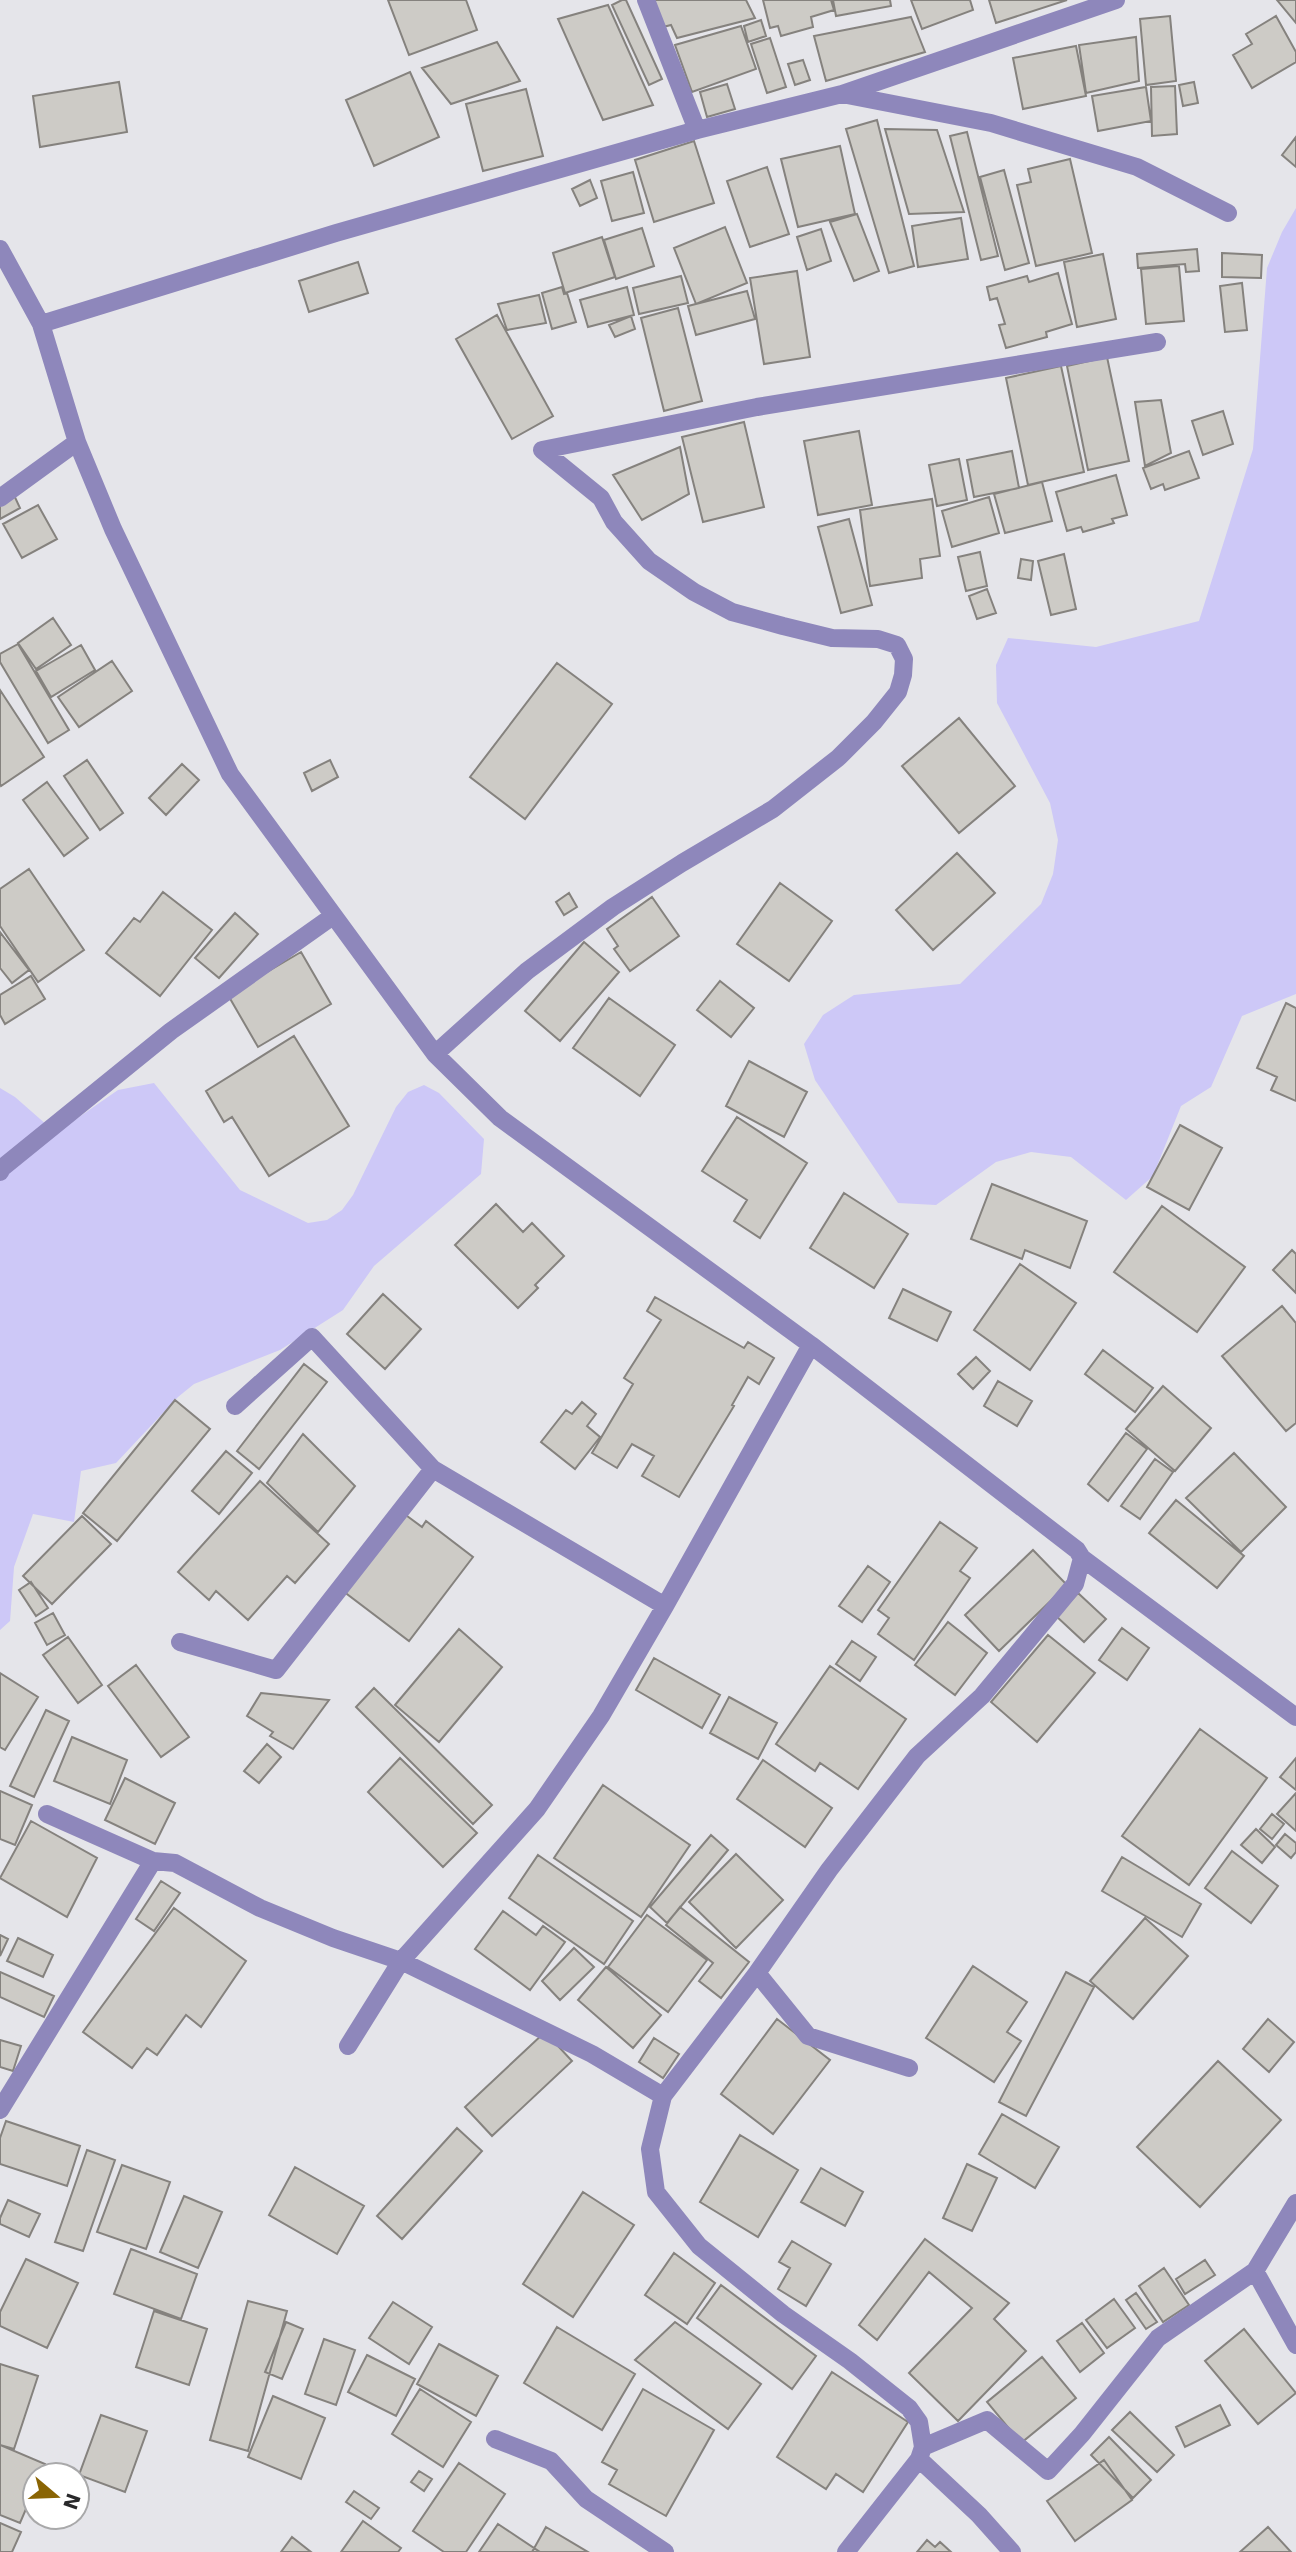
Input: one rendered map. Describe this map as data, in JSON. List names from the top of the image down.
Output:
{
  "north": "right"
}
